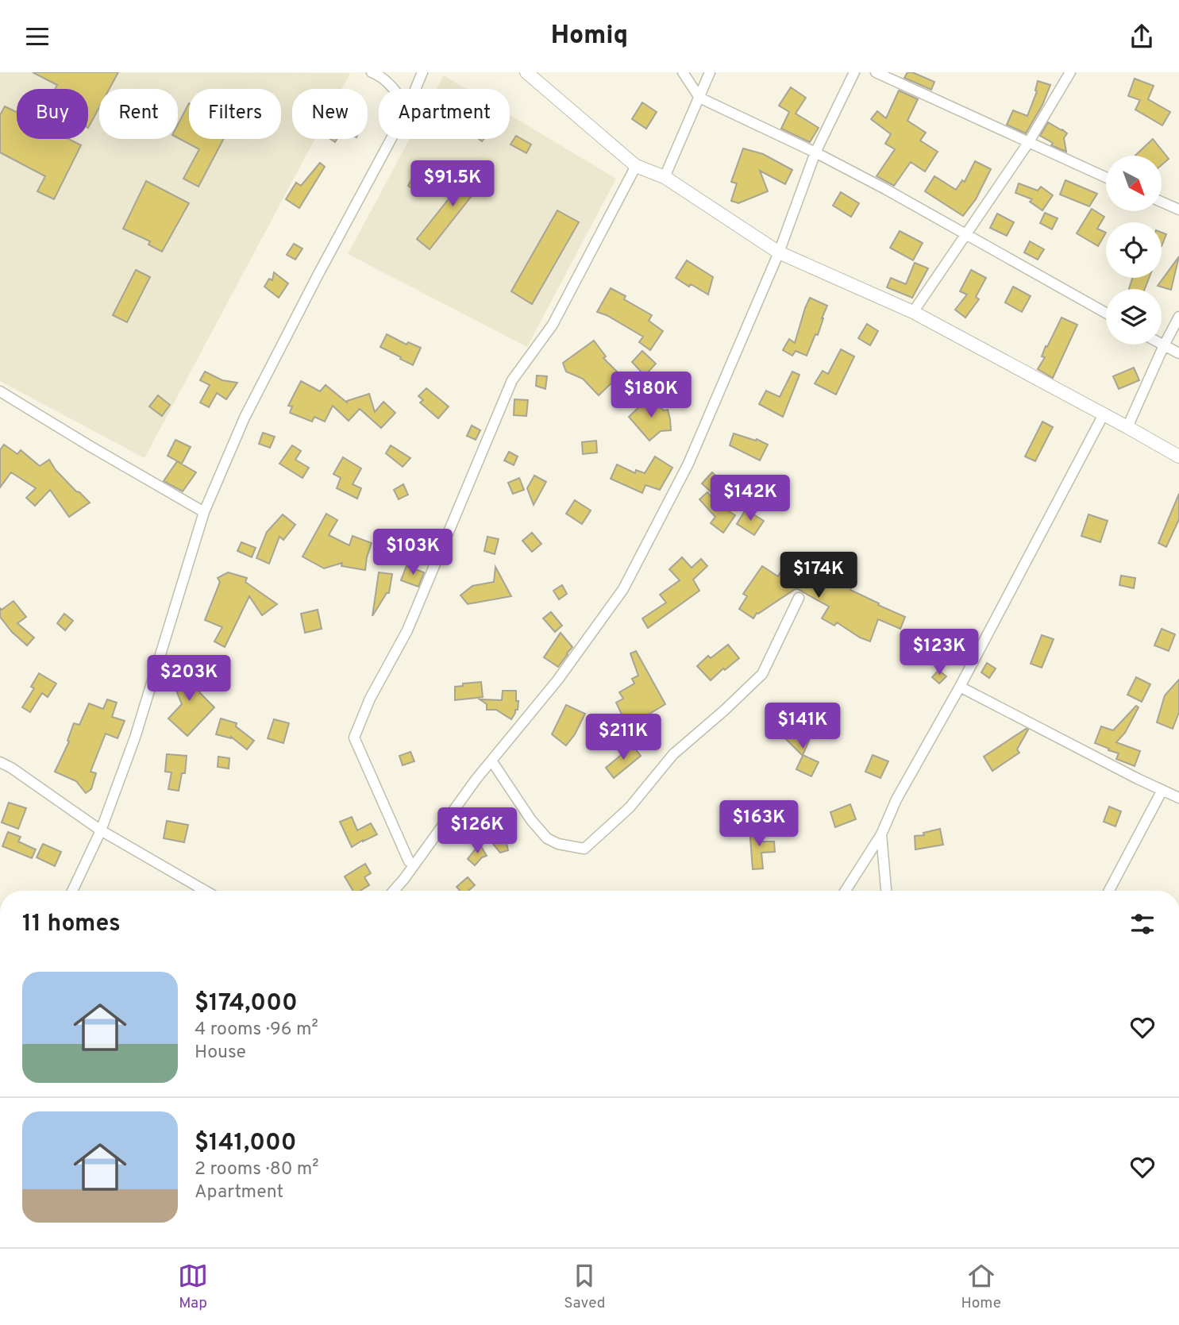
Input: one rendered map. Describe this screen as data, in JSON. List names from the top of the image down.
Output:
{
  "north": "bottom right",
  "page": {
    "header": "Homiq",
    "chip": [
      "Buy",
      "Rent",
      "Filters",
      "New",
      "Apartment"
    ],
    "price": [
      "$91.5K",
      "$180K",
      "$142K",
      "$103K",
      "$174K",
      "$123K",
      "$203K",
      "$141K",
      "$211K",
      "$163K",
      "$126K"
    ],
    "heading": "11 homes",
    "list": [
      {
        "name": "$174,000",
        "note": "4 rooms · 96 m² · House"
      },
      {
        "name": "$141,000",
        "note": "2 rooms · 80 m² · Apartment"
      }
    ],
    "tabs": ["Map", "Saved", "Home"]
  }
}
